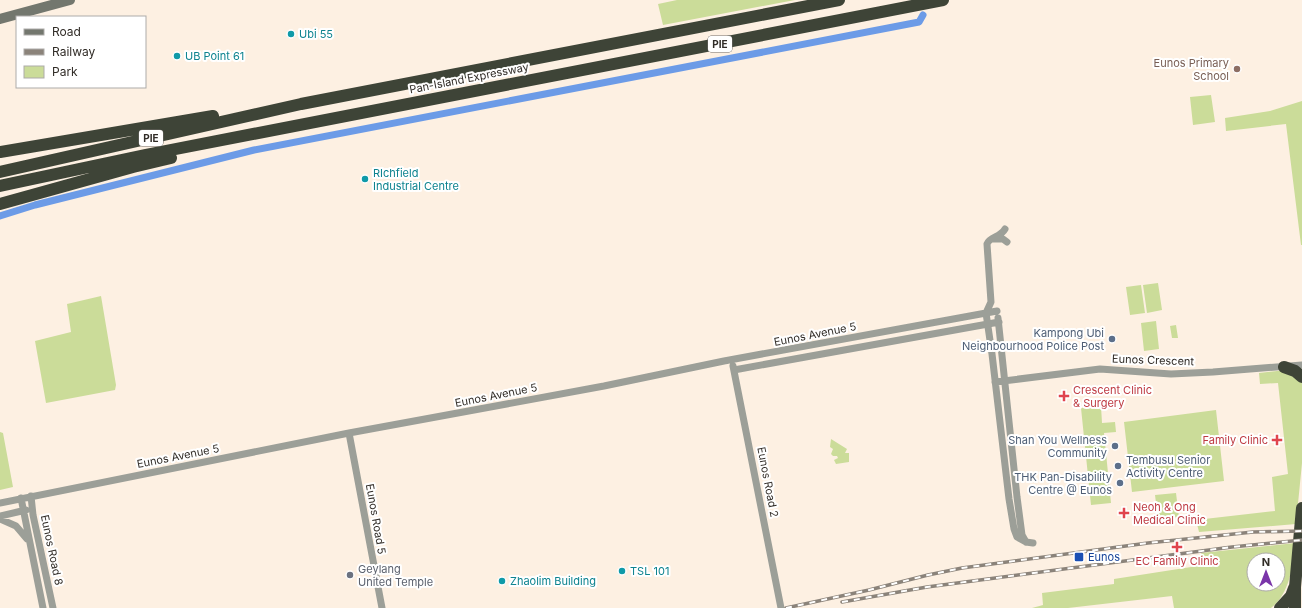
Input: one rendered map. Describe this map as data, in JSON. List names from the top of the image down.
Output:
{
  "streets": {
    "highway": ["PIE", "Pan-Island Expressway"],
    "street": [
      "Eunos Avenue 5",
      "Eunos Crescent",
      "Eunos Road 2",
      "Eunos Road 5",
      "Eunos Road 8"
    ]
  },
  "crossings": [
    ["Eunos Avenue 5", "Eunos Road 2"],
    ["Eunos Avenue 5", "Eunos Road 5"],
    ["Eunos Avenue 5", "Eunos Road 8"]
  ],
  "places": {
    "other": [
      "Ubi 55",
      "UB Point 61",
      "Eunos Primary School",
      "RIchfield Industrial Centre",
      "Kampong Ubi Neighbourhood Police Post",
      "Shan You Wellness Community",
      "Tembusu Senior Activity Centre",
      "THK Pan-Disability Centre @ Eunos",
      "TSL 101",
      "Geylang United Temple",
      "Zhaolim Building"
    ],
    "health": [
      "Crescent Clinic & Surgery",
      "Family Clinic",
      "Neoh & Ong Medical Clinic",
      "EC Family Clinic"
    ],
    "transit": ["Eunos"]
  },
  "legend": ["Road", "Railway", "Park"],
  "north": "top"
}
